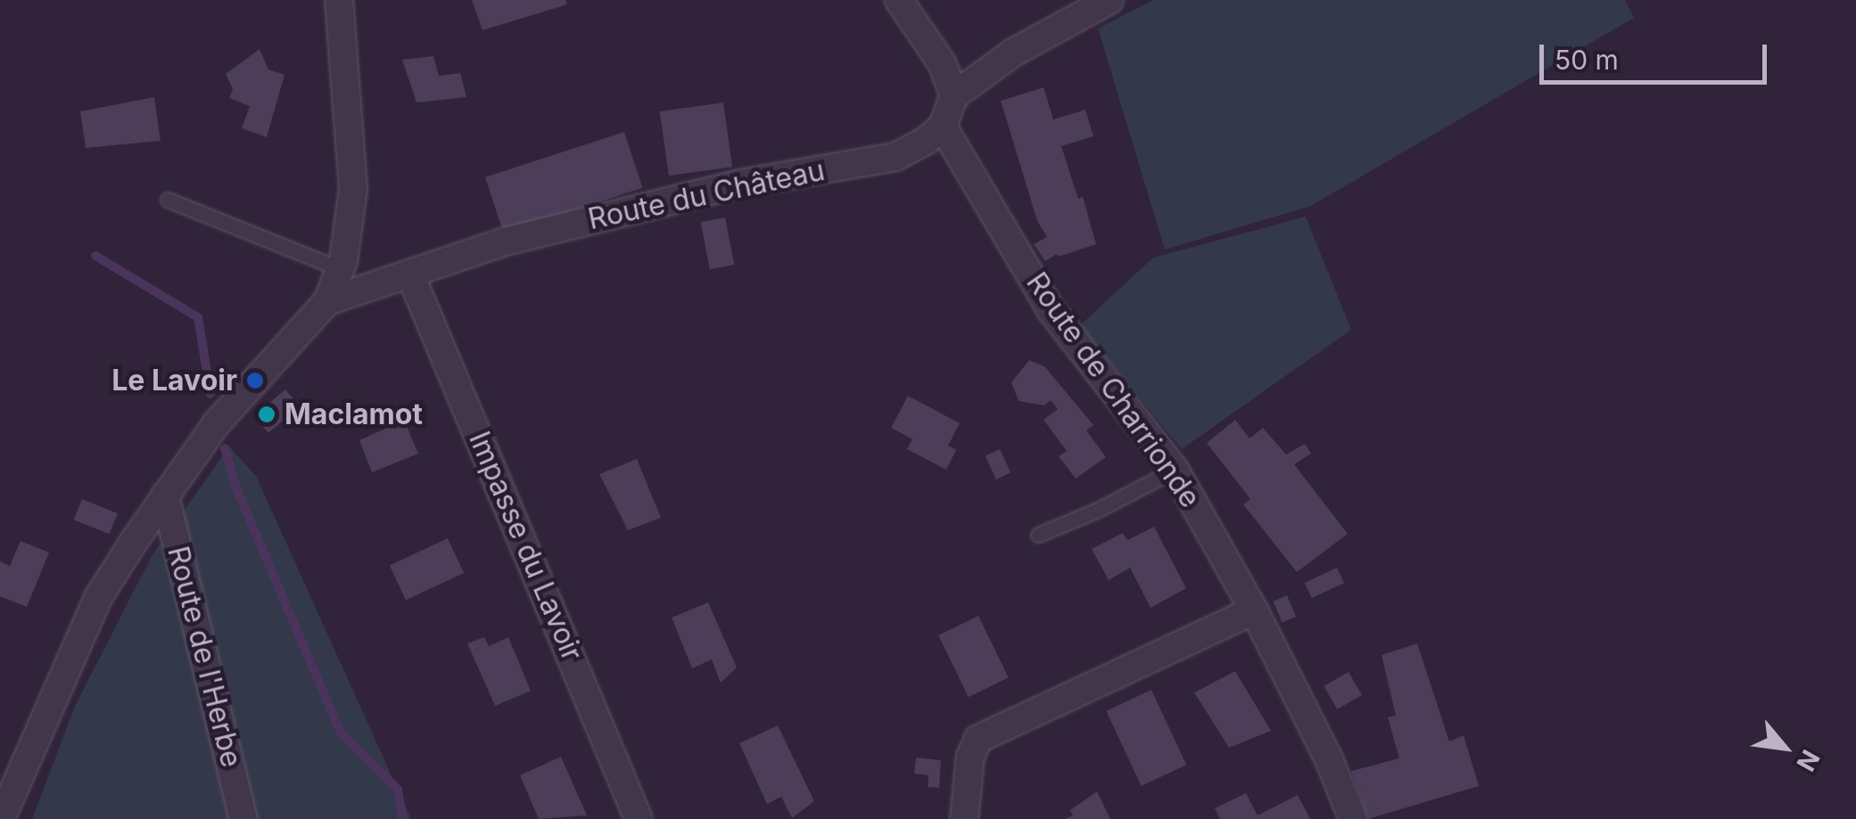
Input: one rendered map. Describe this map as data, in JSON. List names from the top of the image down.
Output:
{
  "streets": {
    "street": [
      "Route du Château",
      "Route de Charrionde",
      "Impasse du Lavoir",
      "Route de l'Herbe"
    ]
  },
  "crossings": [
    ["Route du Château", "Route de Charrionde"],
    ["Route du Château", "Impasse du Lavoir"]
  ],
  "places": ["Le Lavoir", "Maclamot"],
  "scale_bar": "50 m",
  "north": "bottom right"
}
